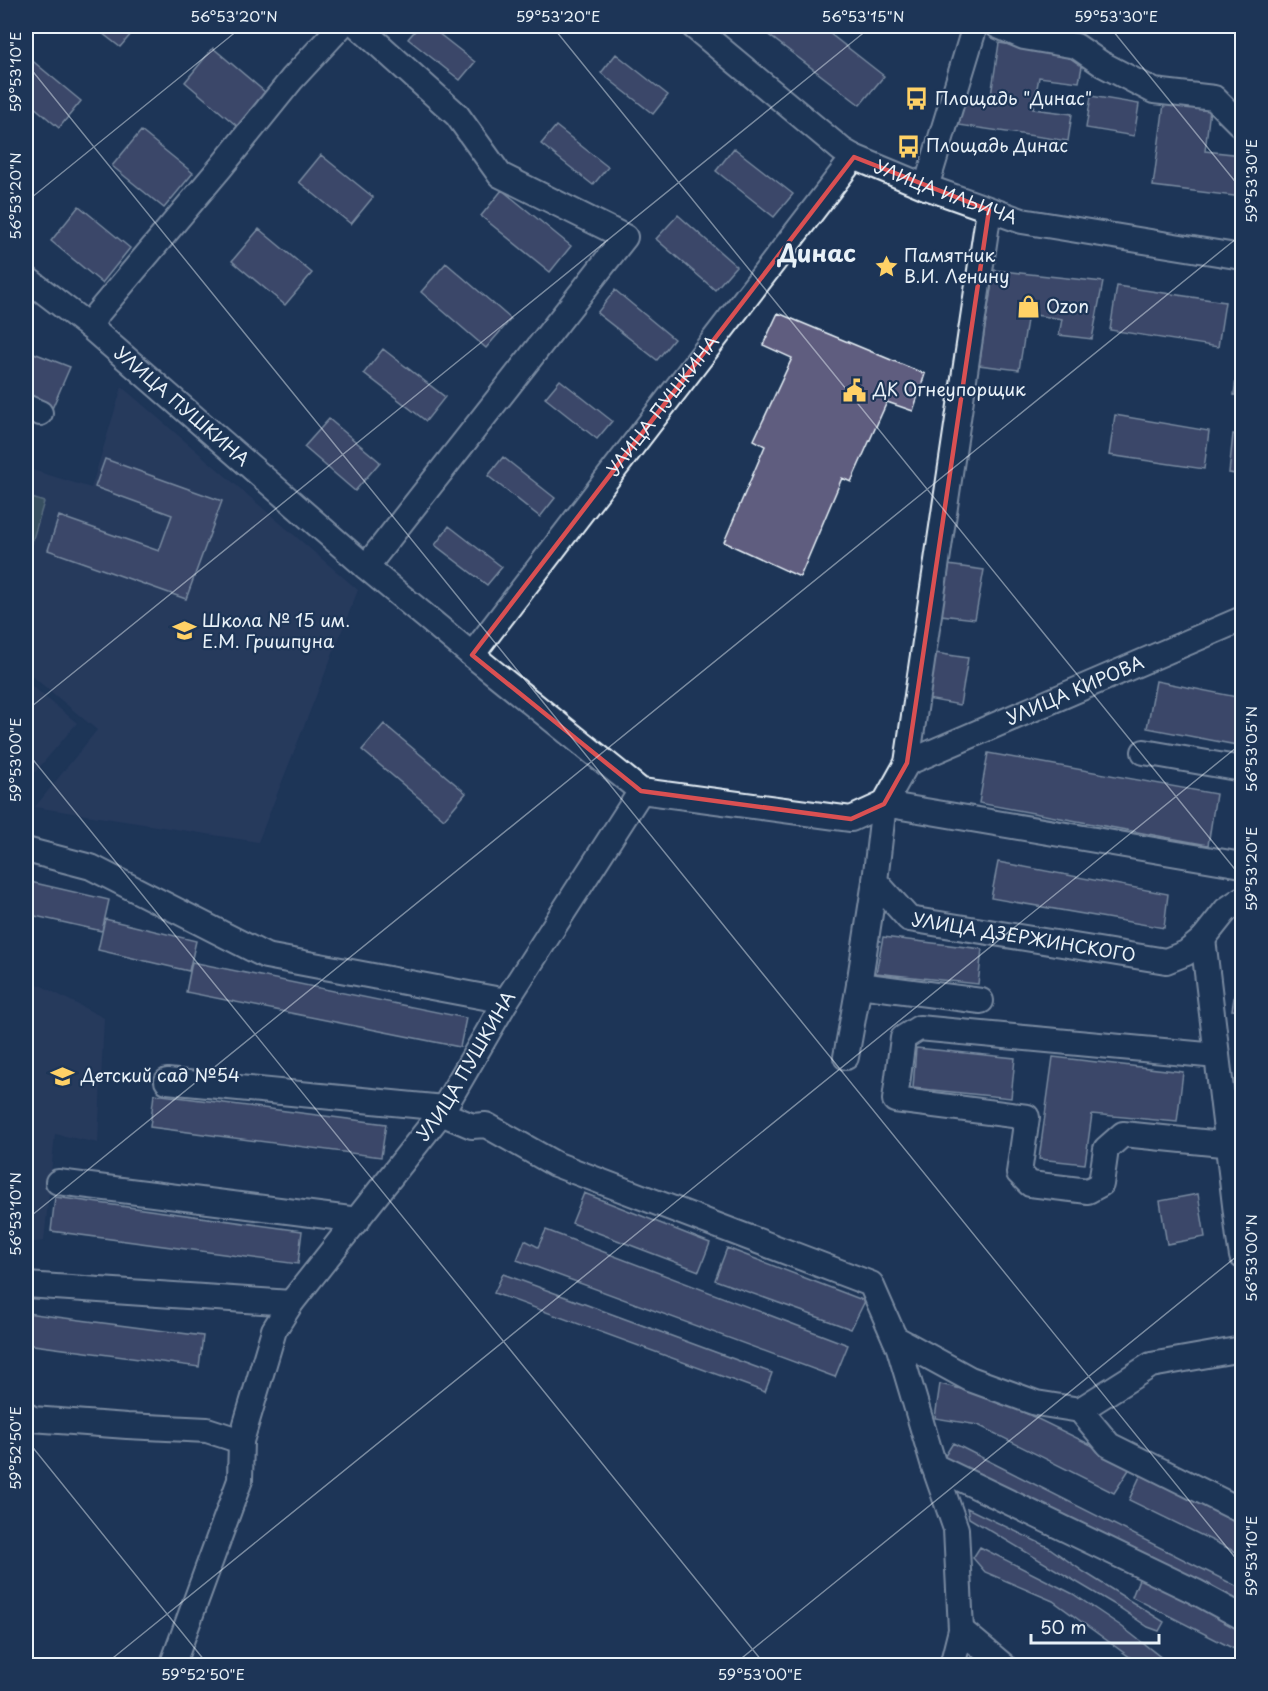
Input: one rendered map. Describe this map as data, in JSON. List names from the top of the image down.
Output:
{
  "streets": {
    "street": [
      "УЛИЦА ИЛЬИЧА",
      "УЛИЦА ПУШКИНА",
      "УЛИЦА КИРОВА",
      "УЛИЦА ДЗЕРЖИНСКОГО"
    ]
  },
  "crossings": [
    ["УЛИЦА ИЛЬИЧА", "УЛИЦА ПУШКИНА"]
  ],
  "districts": ["Динас"],
  "places": {
    "bus stop": ["Площадь \"Динас\"", "Площадь Динас"],
    "place": ["Памятник В.И. Ленину"],
    "shop": ["Ozon"],
    "public building": ["ДК Огнеупорщик"],
    "school or university": ["Школа № 15 им. Е.М. Гришпуна", "Детский сад №54"]
  },
  "scale_bar": "50 m",
  "coordinates": [
    "56°53'20\"N",
    "59°53'20\"E",
    "56°53'15\"N",
    "59°53'30\"E",
    "59°53'10\"E",
    "56°53'05\"N",
    "59°53'00\"E",
    "56°53'10\"N",
    "56°53'00\"N",
    "59°52'50\"E"
  ]
}
